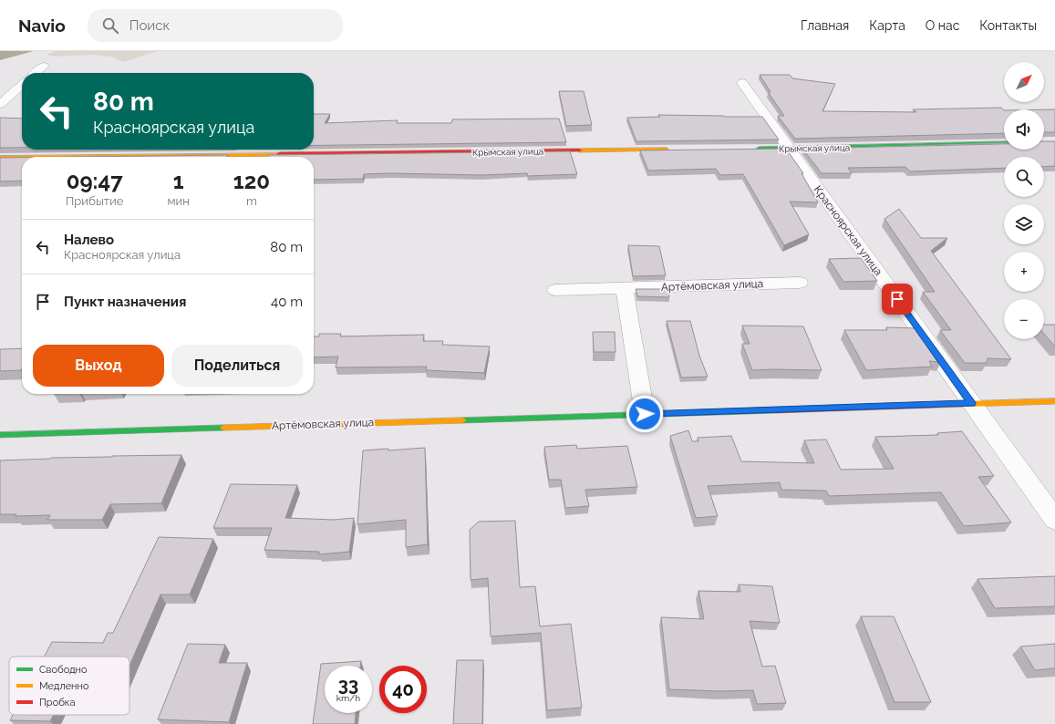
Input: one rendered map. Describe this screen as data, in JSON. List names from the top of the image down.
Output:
{
  "streets": {
    "street": ["Крымская улица", "Красноярская улица", "Артёмовская улица"]
  },
  "crossings": [
    ["Крымская улица", "Красноярская улица"],
    ["Красноярская улица", "Артёмовская улица"]
  ],
  "legend": ["Свободно", "Медленно", "Пробка"],
  "north": "top right",
  "page": {
    "header": "Navio",
    "search": "Поиск",
    "nav": [
      "Главная",
      "Карта",
      "О нас",
      "Контакты"
    ],
    "map_buttons": ["+", "−"],
    "turn": ["80 m", "Красноярская улица"],
    "eta": [
      "09:47",
      "Прибытие",
      "1",
      "мин",
      "120",
      "m"
    ],
    "list": [
      {
        "name": "Налево",
        "note": "Красноярская улица",
        "value": "80 m"
      },
      {
        "name": "Пункт назначения",
        "value": "40 m"
      }
    ],
    "buttons": ["Выход", "Поделиться"],
    "speed": "33 km/h",
    "limit": "40"
  }
}
